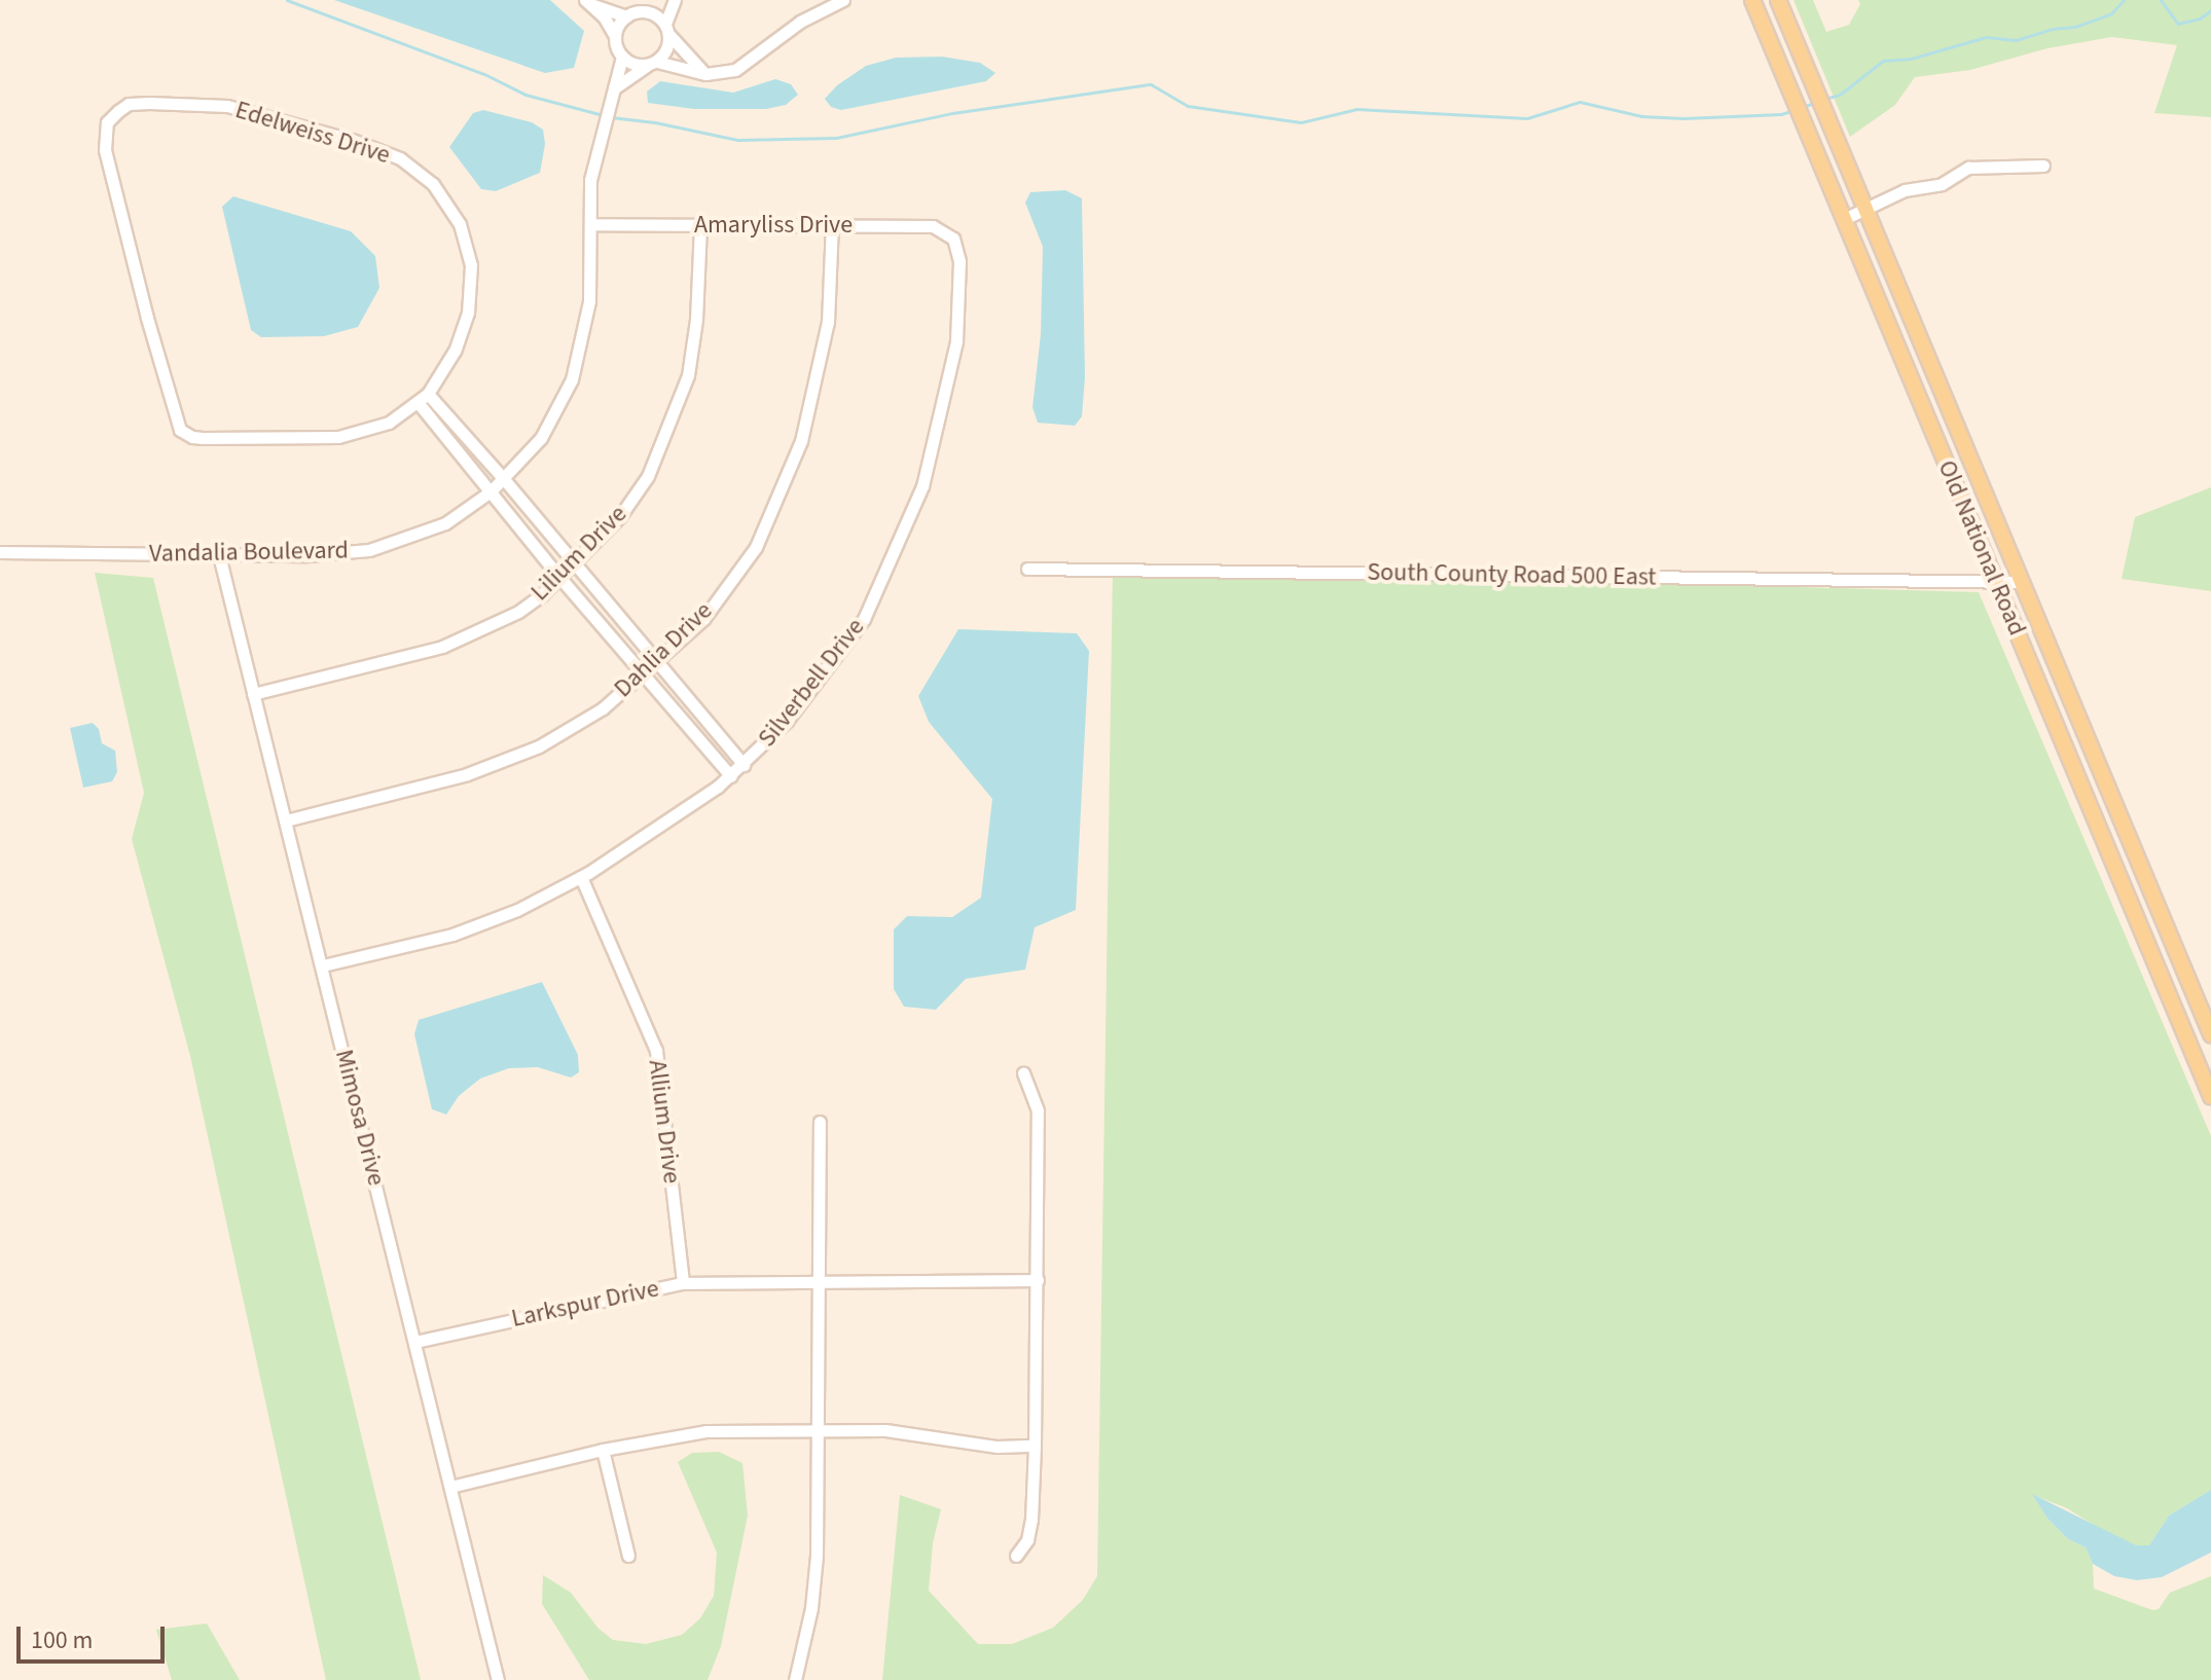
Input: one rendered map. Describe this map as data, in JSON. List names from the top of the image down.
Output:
{
  "streets": {
    "main road": ["Old National Road"],
    "street": [
      "Edelweiss Drive",
      "Amaryliss Drive",
      "Vandalia Boulevard",
      "Lilium Drive",
      "South County Road 500 East",
      "Dahlia Drive",
      "Silverbell Drive",
      "Mimosa Drive",
      "Allium Drive",
      "Larkspur Drive"
    ]
  },
  "crossings": [
    ["Amaryliss Drive", "Vandalia Boulevard"],
    ["Amaryliss Drive", "Lilium Drive"],
    ["Amaryliss Drive", "Dahlia Drive"],
    ["Amaryliss Drive", "Silverbell Drive"],
    ["Old National Road", "South County Road 500 East"],
    ["Vandalia Boulevard", "Mimosa Drive"],
    ["Lilium Drive", "Mimosa Drive"],
    ["Dahlia Drive", "Mimosa Drive"],
    ["Silverbell Drive", "Mimosa Drive"],
    ["Silverbell Drive", "Allium Drive"],
    ["Mimosa Drive", "Larkspur Drive"],
    ["Allium Drive", "Larkspur Drive"]
  ],
  "scale_bar": "100 m"
}
